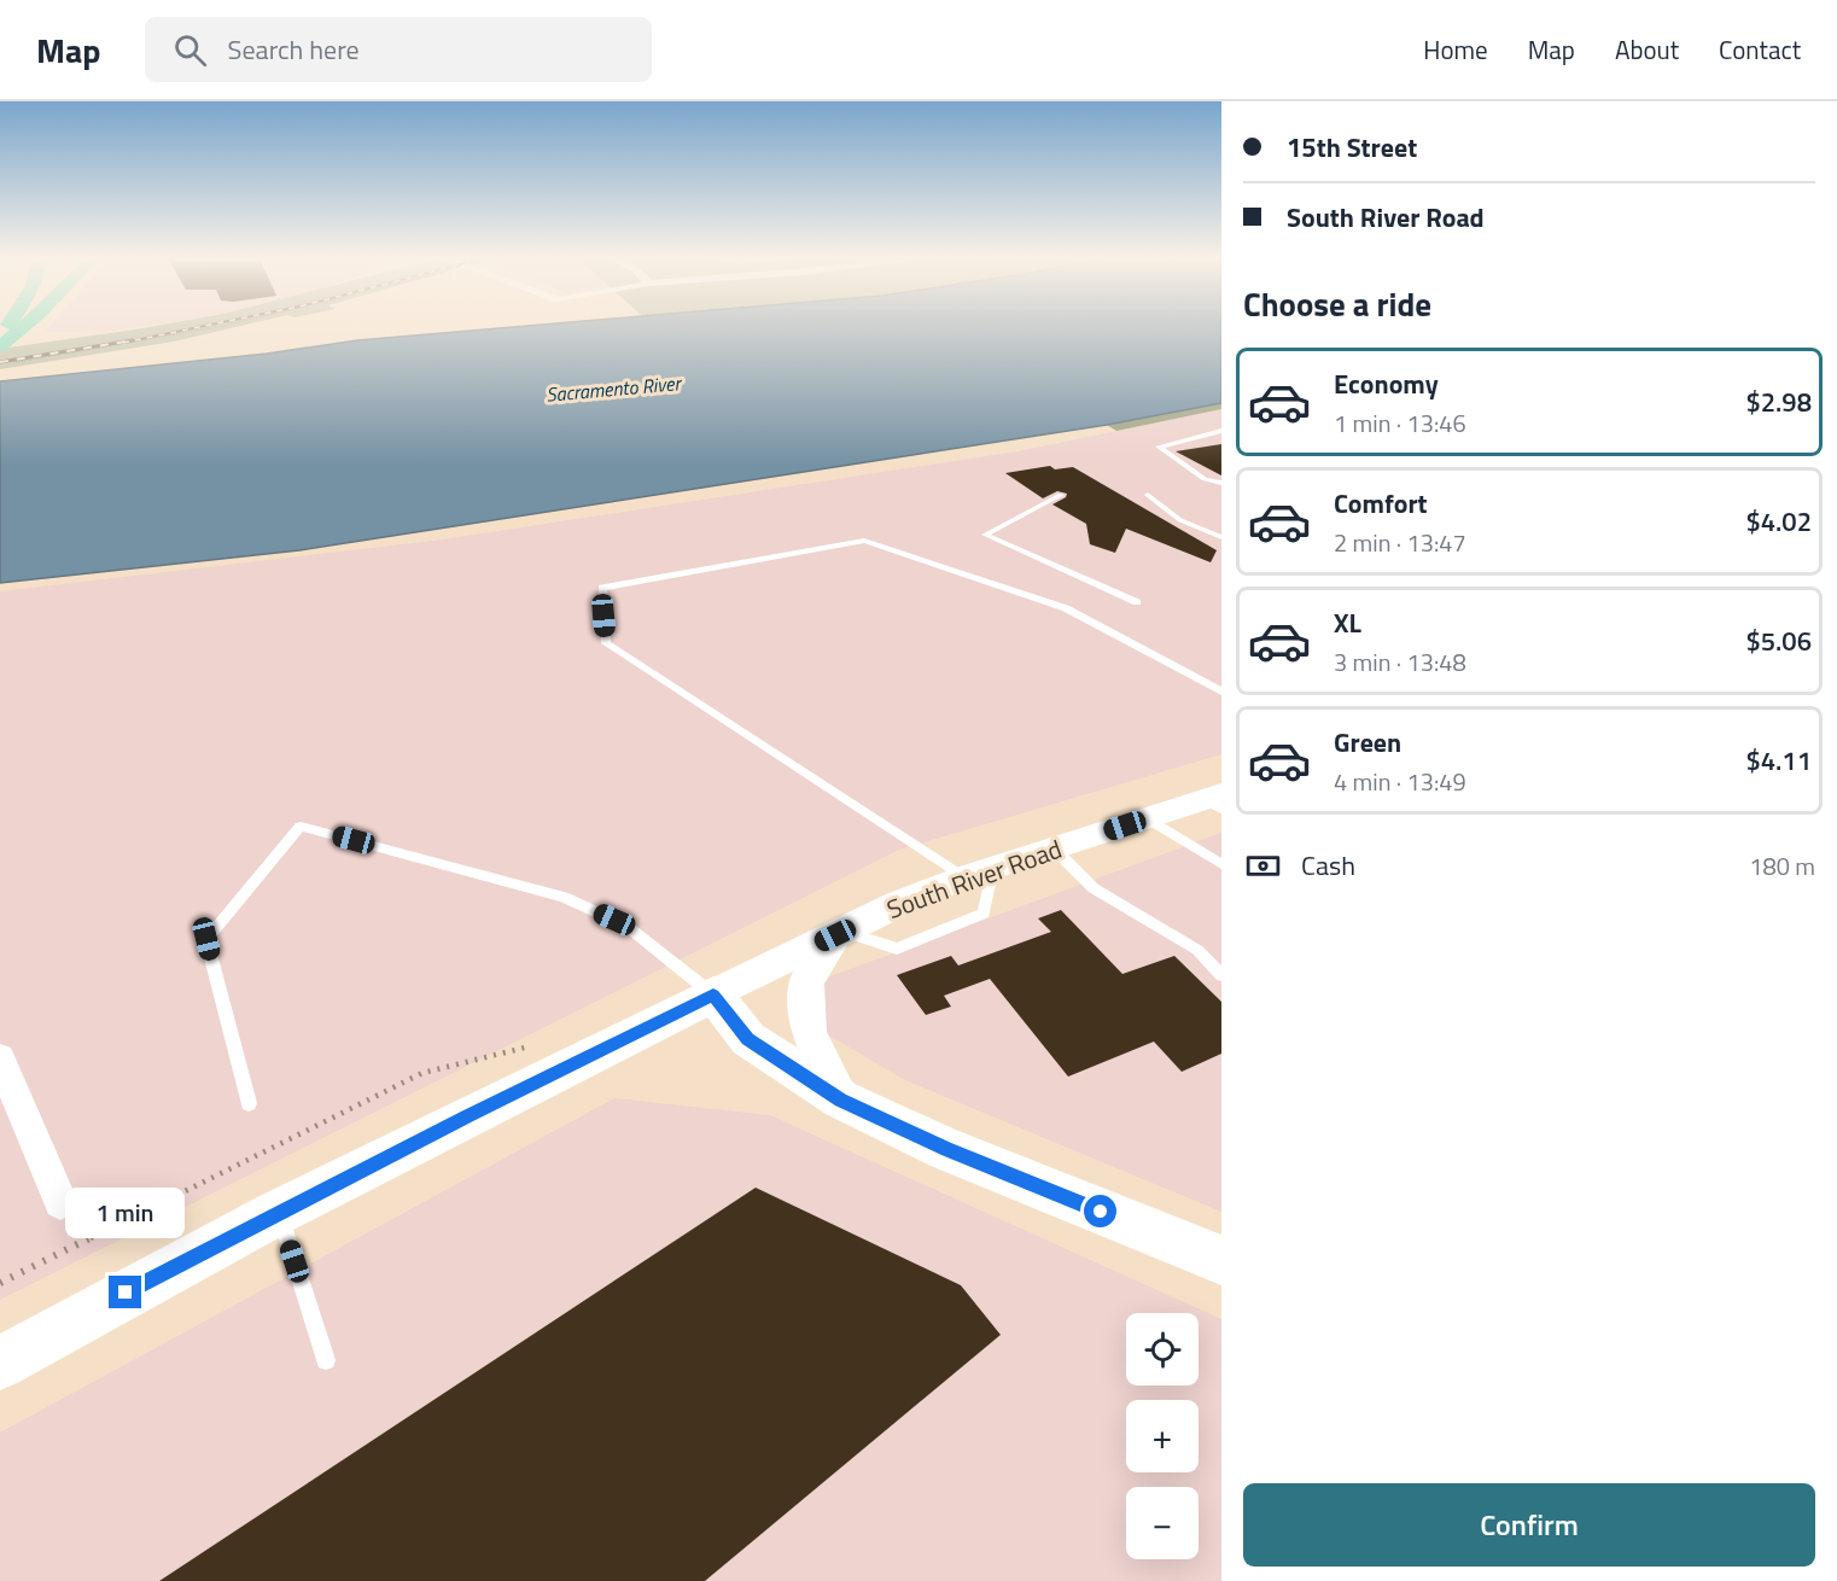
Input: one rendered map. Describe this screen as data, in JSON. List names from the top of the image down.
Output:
{
  "streets": {
    "main road": ["South River Road"]
  },
  "water": ["Sacramento River"],
  "page": {
    "header": "Map",
    "search": "Search here",
    "nav": [
      "Home",
      "Map",
      "About",
      "Contact"
    ],
    "banner": ["15th Street", "South River Road"],
    "heading": "Choose a ride",
    "list": [
      {
        "name": "Economy",
        "note": "1 min · 13:46",
        "value": "$2.98"
      },
      {
        "name": "Comfort",
        "note": "2 min · 13:47",
        "value": "$4.02"
      },
      {
        "name": "XL",
        "note": "3 min · 13:48",
        "value": "$5.06"
      },
      {
        "name": "Green",
        "note": "4 min · 13:49",
        "value": "$4.11"
      }
    ],
    "pay": ["Cash", "180 m"],
    "bubble": "1 min",
    "map_buttons": ["+", "−"],
    "buttons": "Confirm"
  }
}
